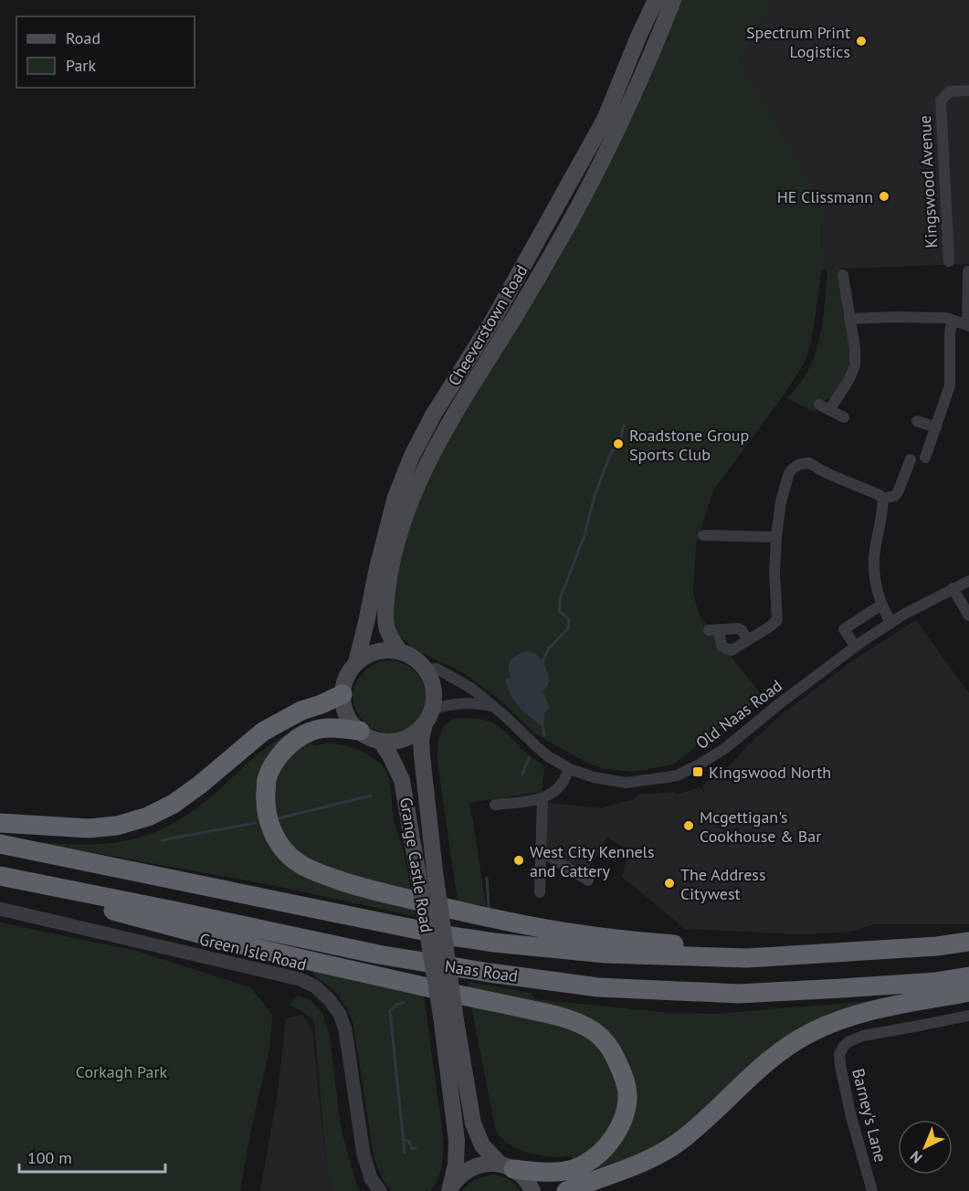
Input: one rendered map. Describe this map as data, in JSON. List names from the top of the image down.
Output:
{
  "streets": {
    "highway": ["Naas Road"],
    "main road": ["Cheeverstown Road", "Grange Castle Road"],
    "street": [
      "Kingswood Avenue",
      "Old Naas Road",
      "Green Isle Road",
      "Barney's Lane"
    ]
  },
  "crossings": [
    ["Cheeverstown Road", "Old Naas Road"],
    ["Cheeverstown Road", "Grange Castle Road"],
    ["Old Naas Road", "Grange Castle Road"]
  ],
  "parks": ["Corkagh Park"],
  "places": {
    "other": [
      "Spectrum Print Logistics",
      "HE Clissmann",
      "Roadstone Group Sports Club",
      "Mcgettigan's Cookhouse & Bar",
      "West City Kennels and Cattery",
      "The Address Citywest"
    ],
    "transit": ["Kingswood North"]
  },
  "legend": ["Road", "Park"],
  "scale_bar": "100 m",
  "north": "bottom left"
}
